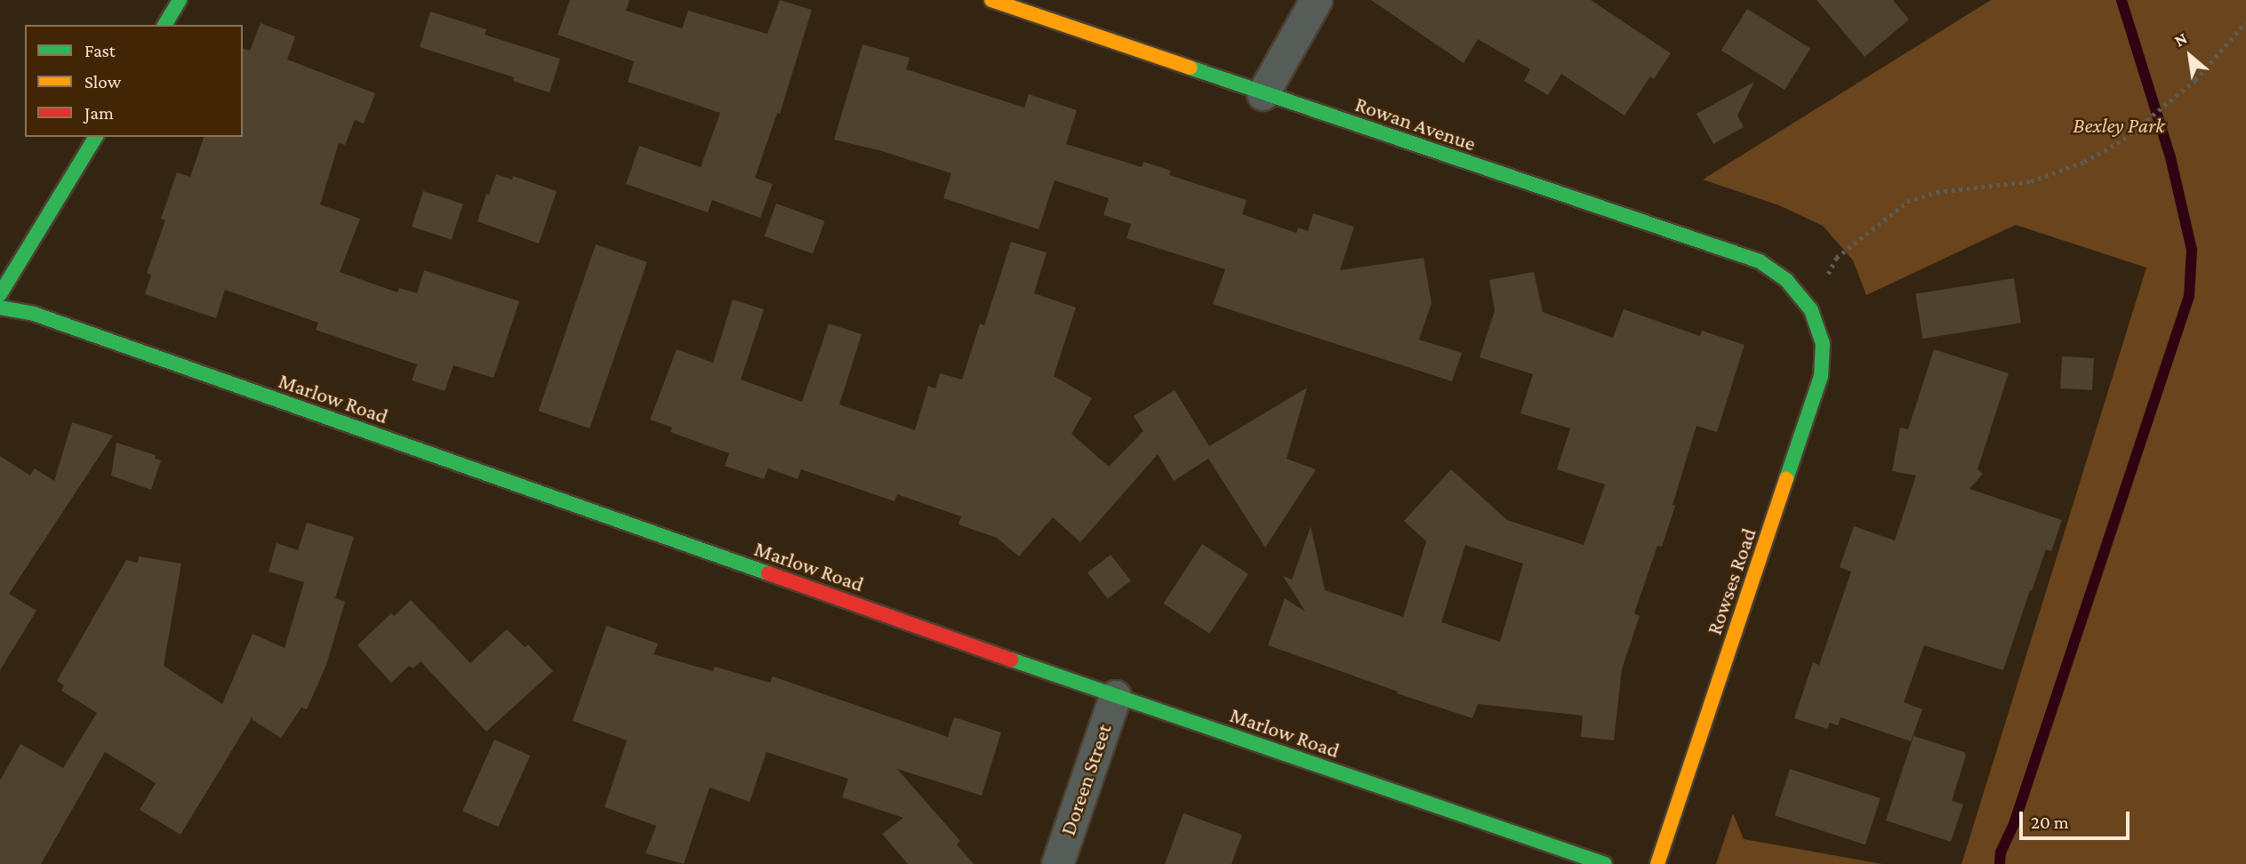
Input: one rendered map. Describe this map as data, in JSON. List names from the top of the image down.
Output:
{
  "streets": {
    "street": [
      "Rowan Avenue",
      "Marlow Road",
      "Rowses Road",
      "Doreen Street"
    ]
  },
  "crossings": [
    ["Rowan Avenue", "Rowses Road"],
    ["Marlow Road", "Doreen Street"]
  ],
  "parks": ["Bexley Park"],
  "legend": ["Fast", "Slow", "Jam"],
  "scale_bar": "20 m",
  "north": "top left"
}
